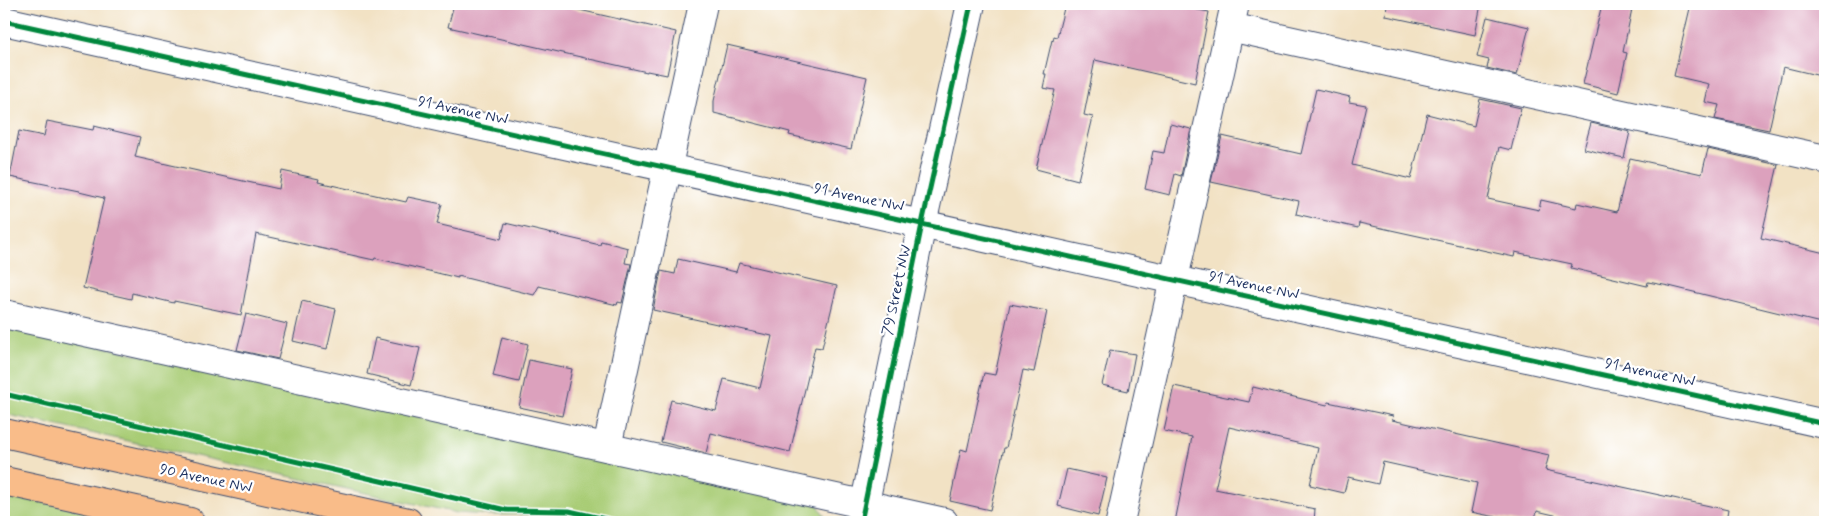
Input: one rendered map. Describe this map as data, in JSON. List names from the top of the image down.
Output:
{
  "streets": {
    "main road": ["90 Avenue NW"],
    "street": ["91 Avenue NW", "79 Street NW"]
  },
  "crossings": [
    ["91 Avenue NW", "79 Street NW"]
  ]
}
